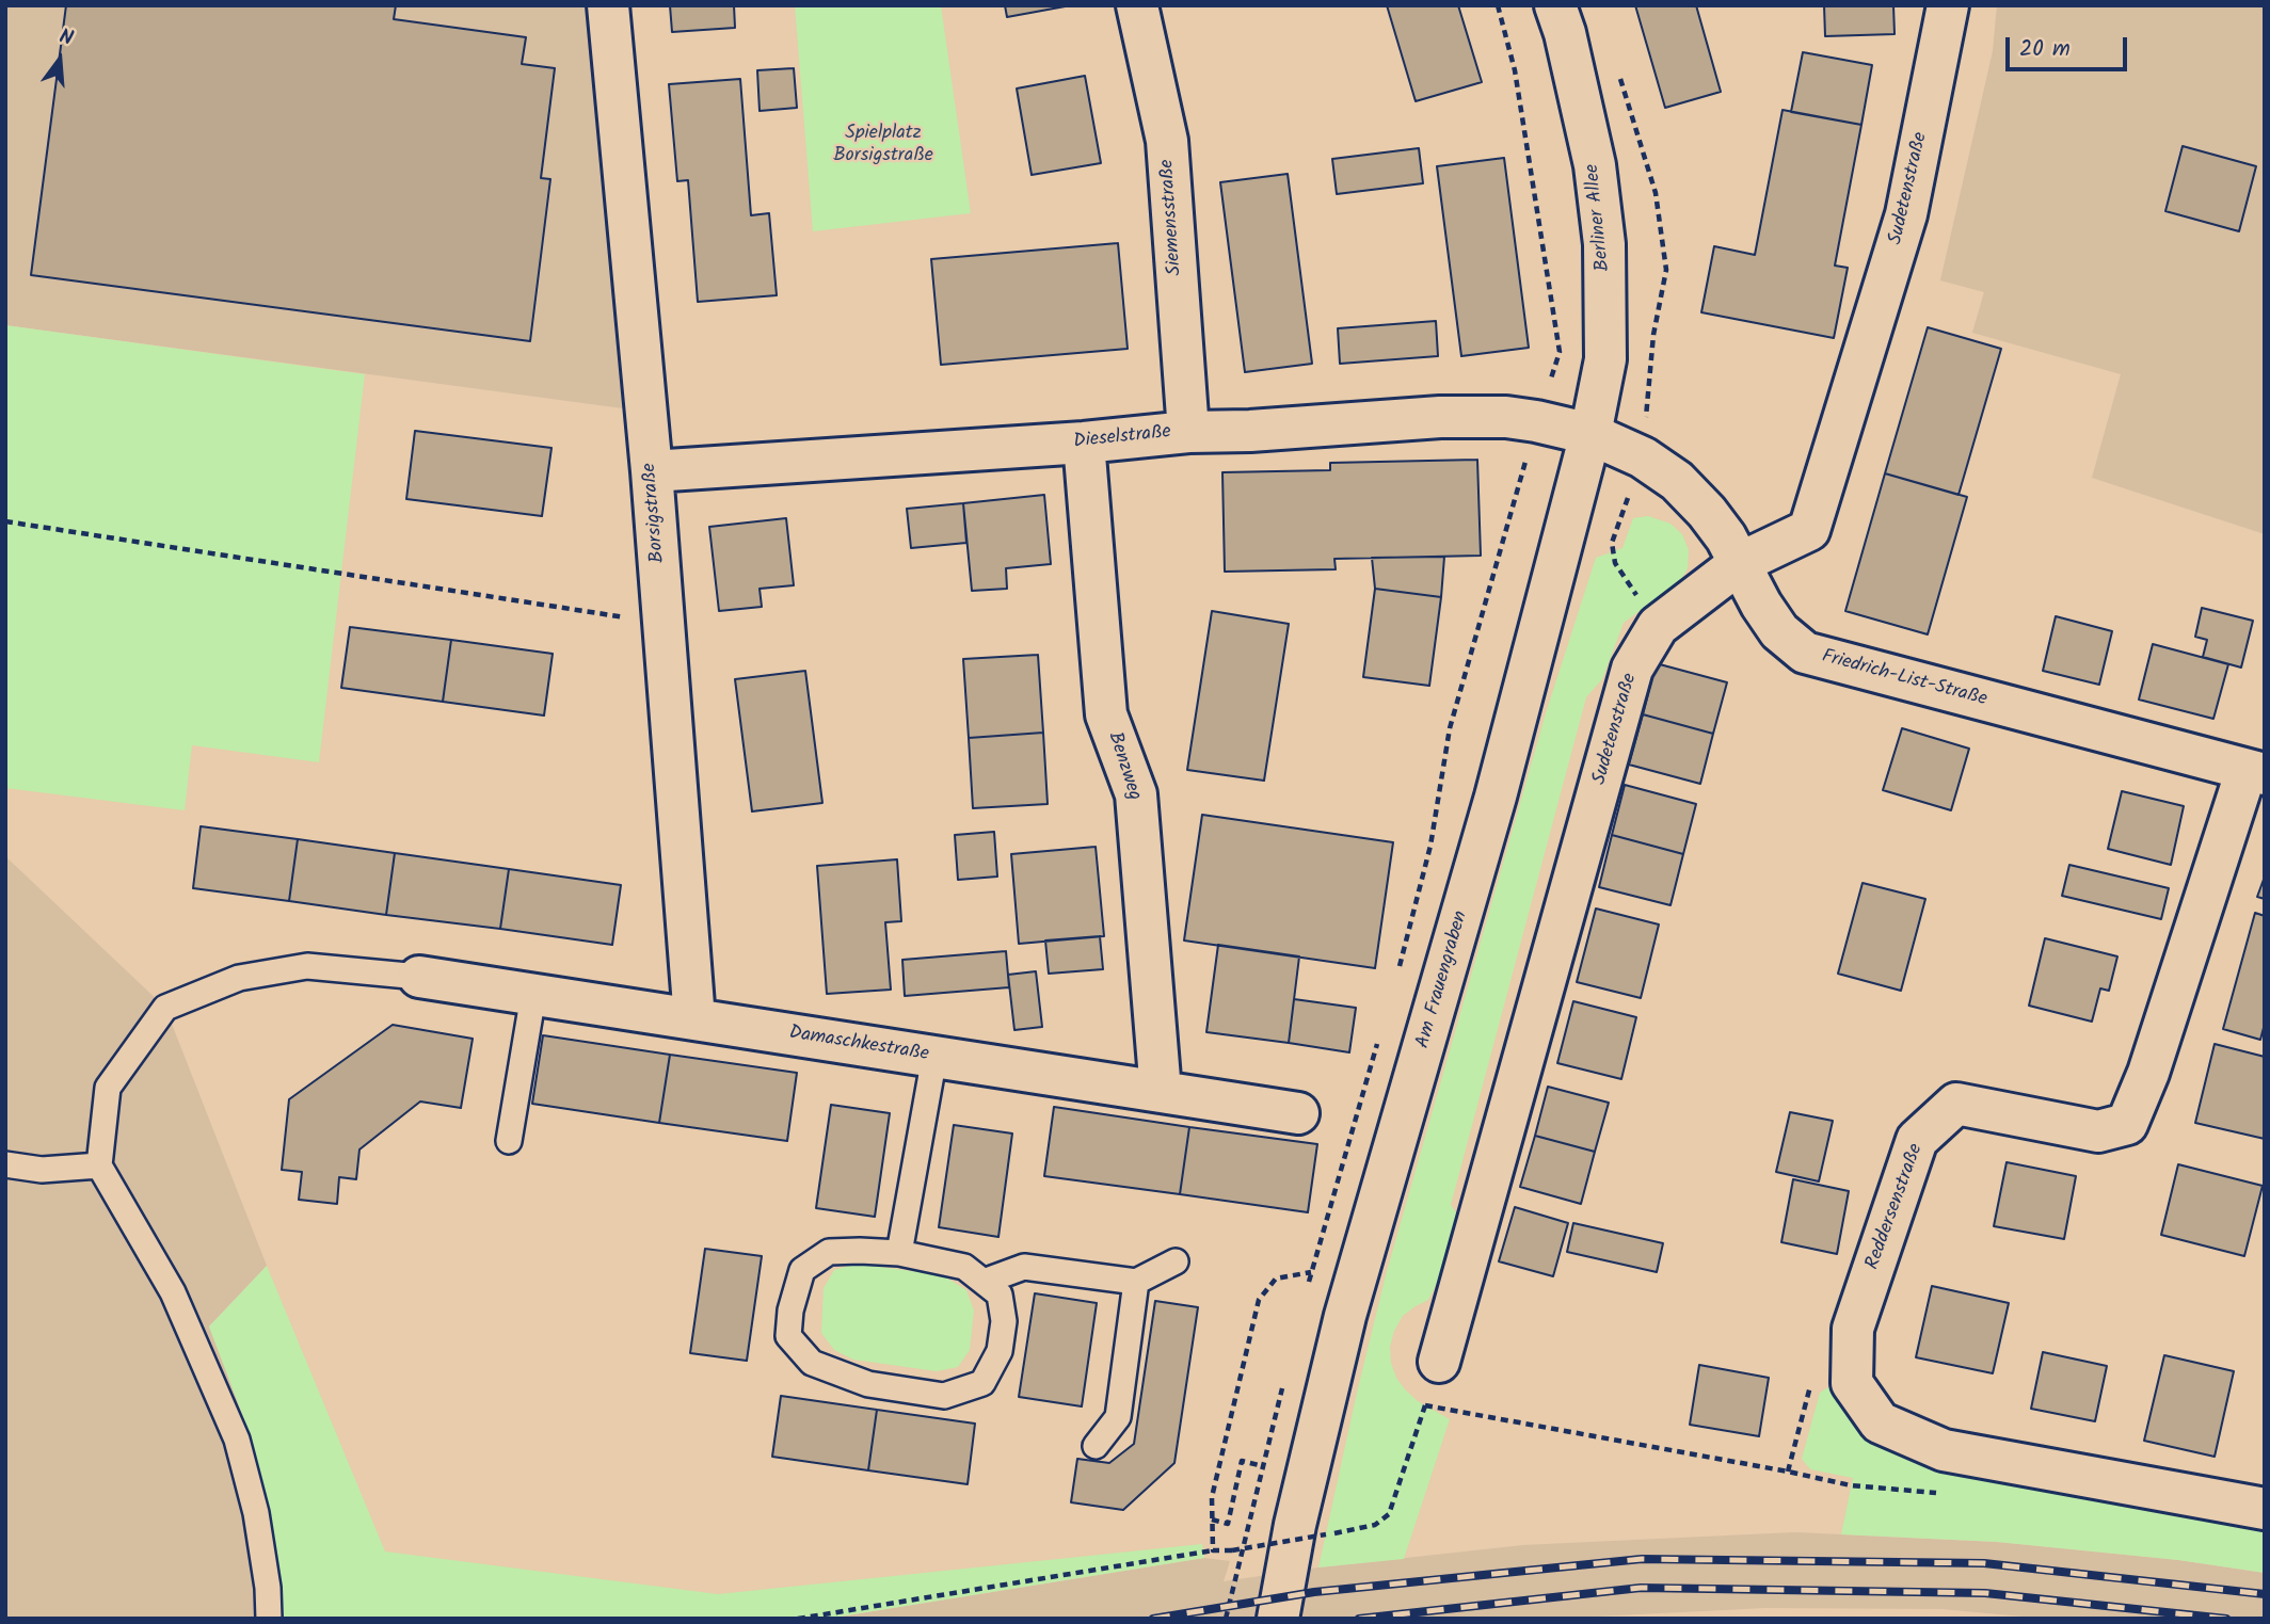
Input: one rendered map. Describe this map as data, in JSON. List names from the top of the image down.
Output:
{
  "streets": {
    "street": [
      "Sudetenstraße",
      "Siemensstraße",
      "Berliner Allee",
      "Dieselstraße",
      "Borsigstraße",
      "Friedrich-List-Straße",
      "Benzweg",
      "Am Frauengraben",
      "Damaschkestraße",
      "Reddersenstraße"
    ]
  },
  "crossings": [
    ["Sudetenstraße", "Friedrich-List-Straße"],
    ["Siemensstraße", "Dieselstraße"],
    ["Berliner Allee", "Dieselstraße"],
    ["Berliner Allee", "Friedrich-List-Straße"],
    ["Berliner Allee", "Am Frauengraben"],
    ["Dieselstraße", "Borsigstraße"],
    ["Dieselstraße", "Friedrich-List-Straße"],
    ["Dieselstraße", "Benzweg"],
    ["Dieselstraße", "Am Frauengraben"],
    ["Borsigstraße", "Damaschkestraße"],
    ["Friedrich-List-Straße", "Am Frauengraben"],
    ["Friedrich-List-Straße", "Reddersenstraße"],
    ["Benzweg", "Damaschkestraße"]
  ],
  "parks": ["Spielplatz Borsigstraße"],
  "scale_bar": "20 m",
  "north": "top"
}
